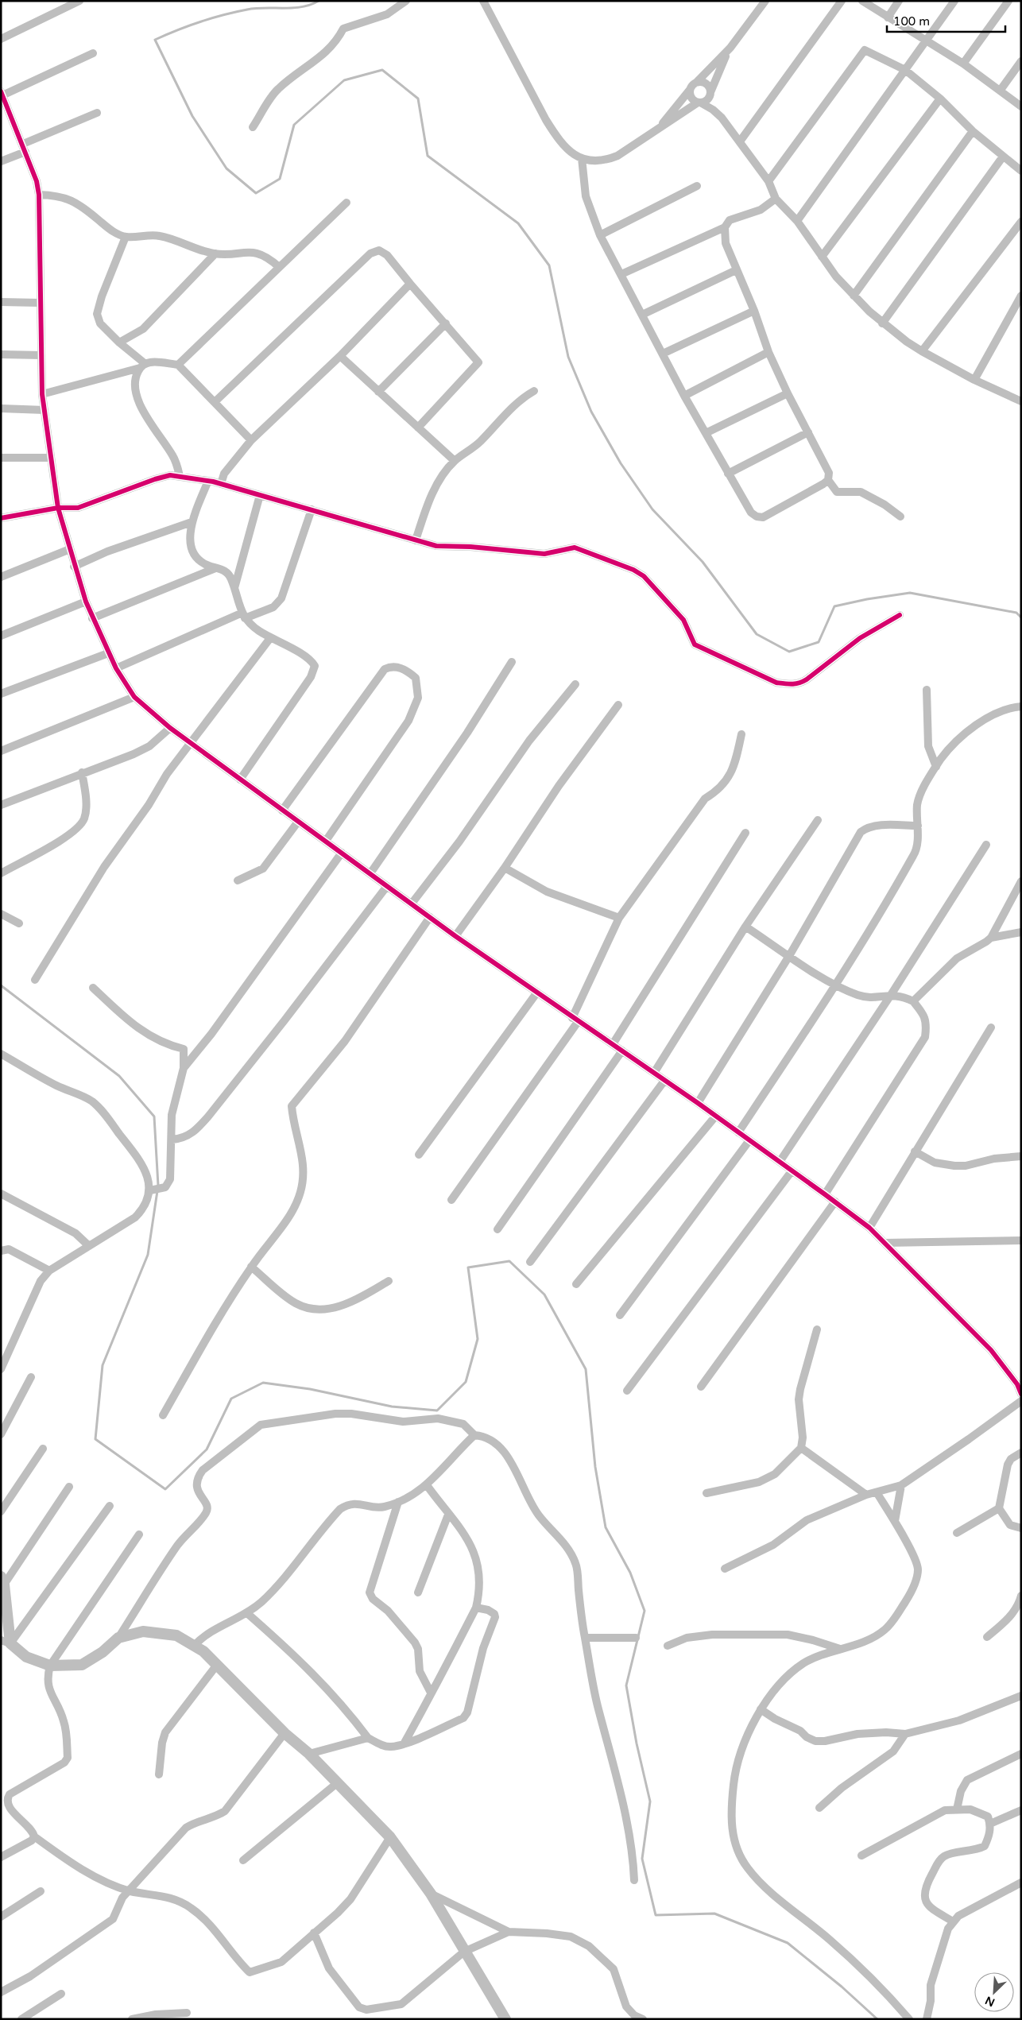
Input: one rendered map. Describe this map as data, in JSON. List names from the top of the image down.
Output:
{
  "scale_bar": "100 m",
  "north": "bottom left"
}
